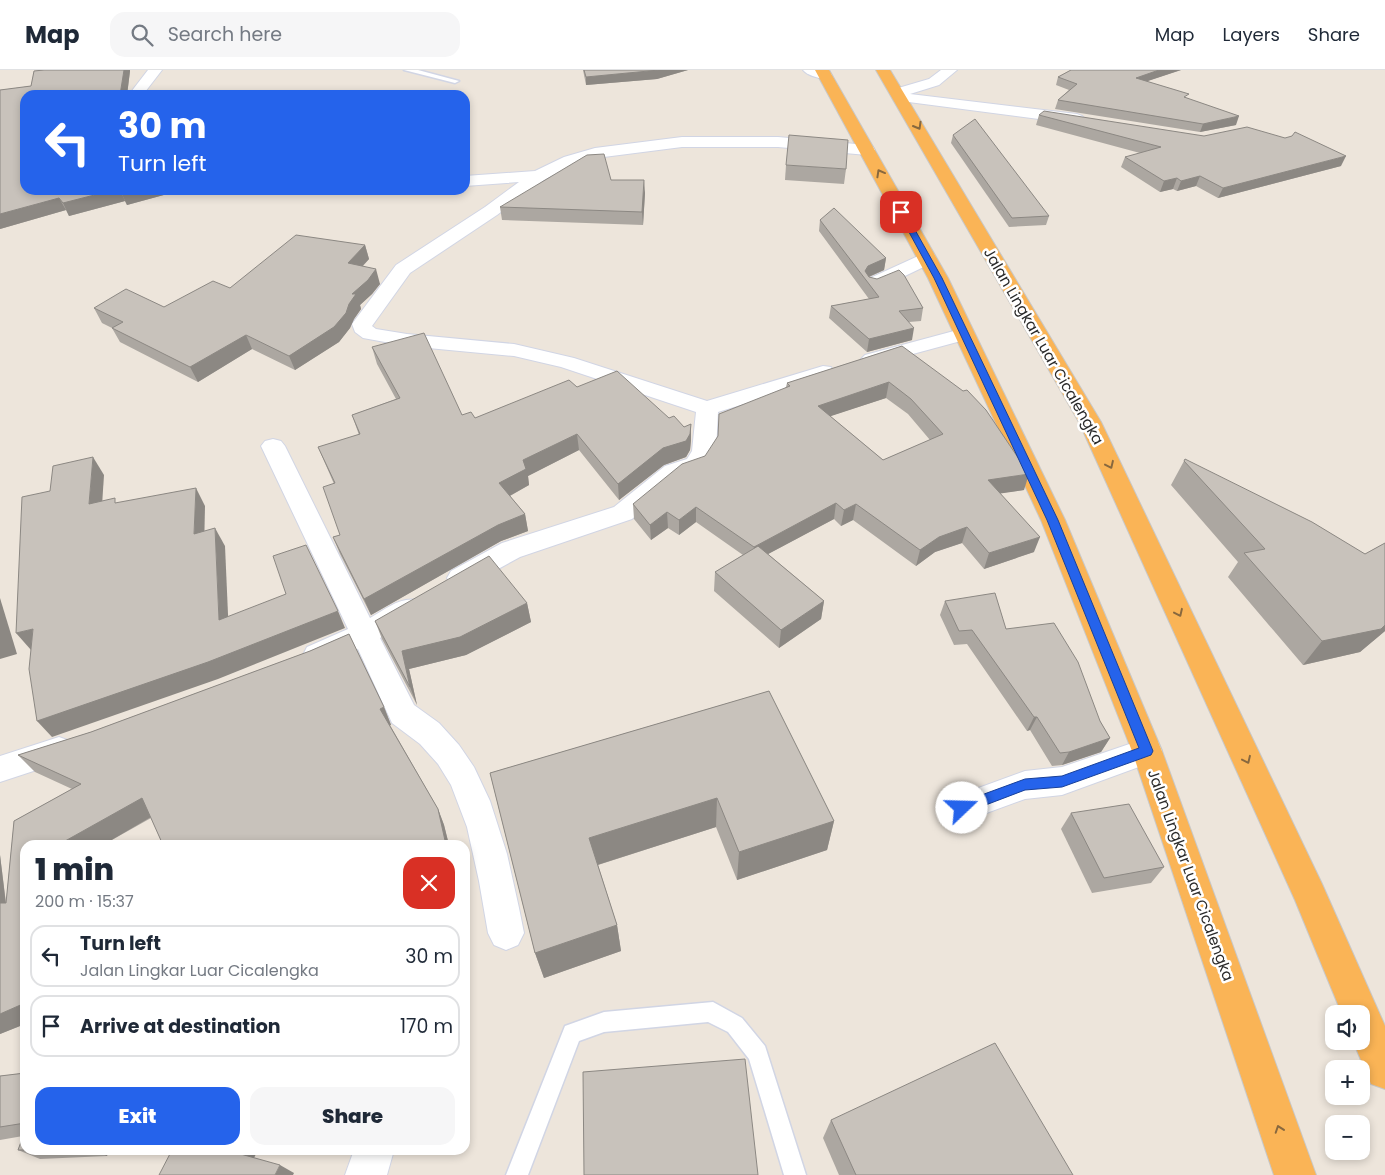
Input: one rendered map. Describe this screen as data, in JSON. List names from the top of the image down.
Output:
{
  "streets": {
    "highway": ["Jalan Lingkar Luar Cicalengka"]
  },
  "page": {
    "header": "Map",
    "search": "Search here",
    "nav": ["Map", "Layers", "Share"],
    "turn": ["30 m", "Turn left"],
    "heading": ["1 min", "200 m · 15:37"],
    "list": [
      {
        "name": "Turn left",
        "note": "Jalan Lingkar Luar Cicalengka",
        "value": "30 m"
      },
      {
        "name": "Arrive at destination",
        "value": "170 m"
      }
    ],
    "map_buttons": ["+", "−"],
    "buttons": ["Exit", "Share"]
  }
}
